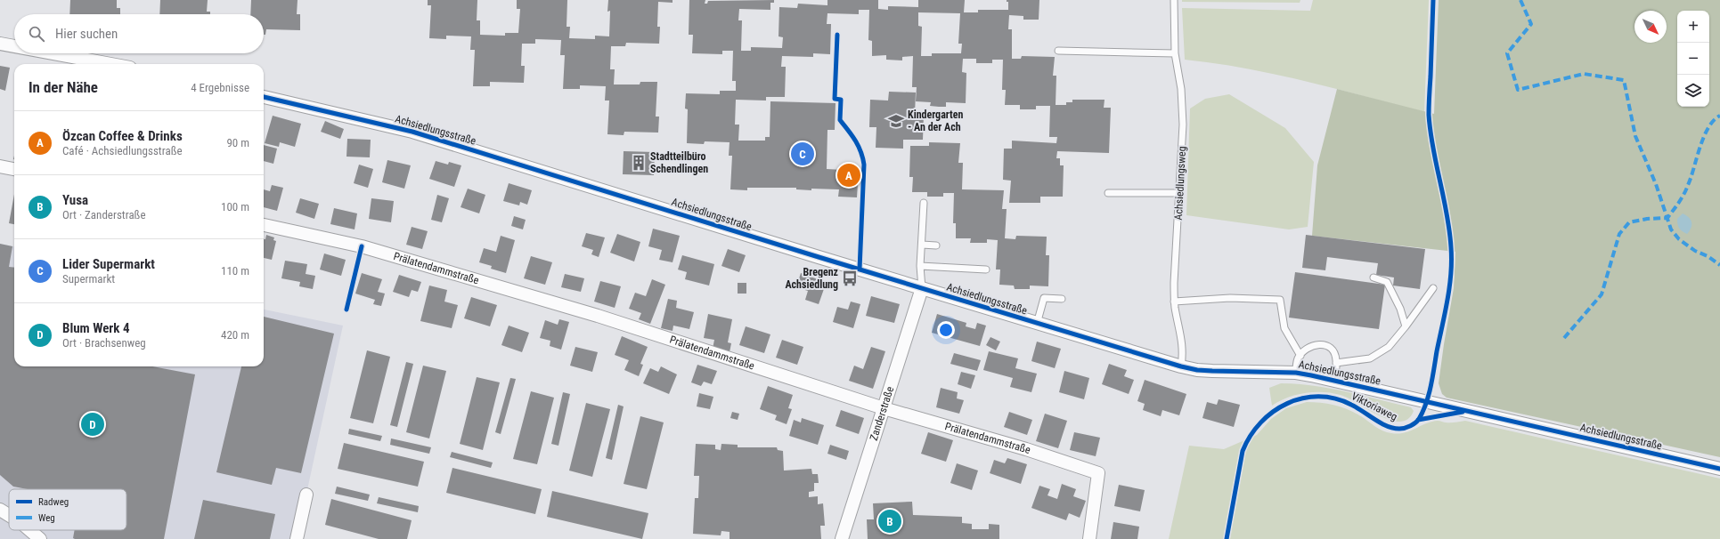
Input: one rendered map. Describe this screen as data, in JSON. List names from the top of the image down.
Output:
{
  "streets": {
    "street": ["Achsiedlungsstraße", "Prälatendammstraße", "Zanderstraße"],
    "lane": ["Achsiedlungsweg"],
    "cycle path": ["Viktoriaweg"]
  },
  "crossings": [
    ["Achsiedlungsstraße", "Achsiedlungsweg"],
    ["Achsiedlungsstraße", "Zanderstraße"],
    ["Prälatendammstraße", "Zanderstraße"]
  ],
  "places": {
    "school or university": ["Kindergarten - An der Ach"],
    "building": ["Stadtteilbüro Schendlingen"],
    "bus stop": ["Bregenz Achsiedlung"]
  },
  "legend": ["Radweg", "Weg"],
  "north": "bottom right",
  "page": {
    "map_buttons": ["+", "−"],
    "search": "Hier suchen",
    "heading": ["In der Nähe", "4 Ergebnisse"],
    "list": [
      {
        "mark": "A",
        "name": "Özcan Coffee & Drinks",
        "note": "Café · Achsiedlungsstraße",
        "value": "90 m"
      },
      {
        "mark": "B",
        "name": "Yusa",
        "note": "Ort · Zanderstraße",
        "value": "100 m"
      },
      {
        "mark": "C",
        "name": "Lider Supermarkt",
        "note": "Supermarkt",
        "value": "110 m"
      },
      {
        "mark": "D",
        "name": "Blum Werk 4",
        "note": "Ort · Brachsenweg",
        "value": "420 m"
      }
    ],
    "pins": [
      "C",
      "A",
      "D",
      "B"
    ]
  }
}
